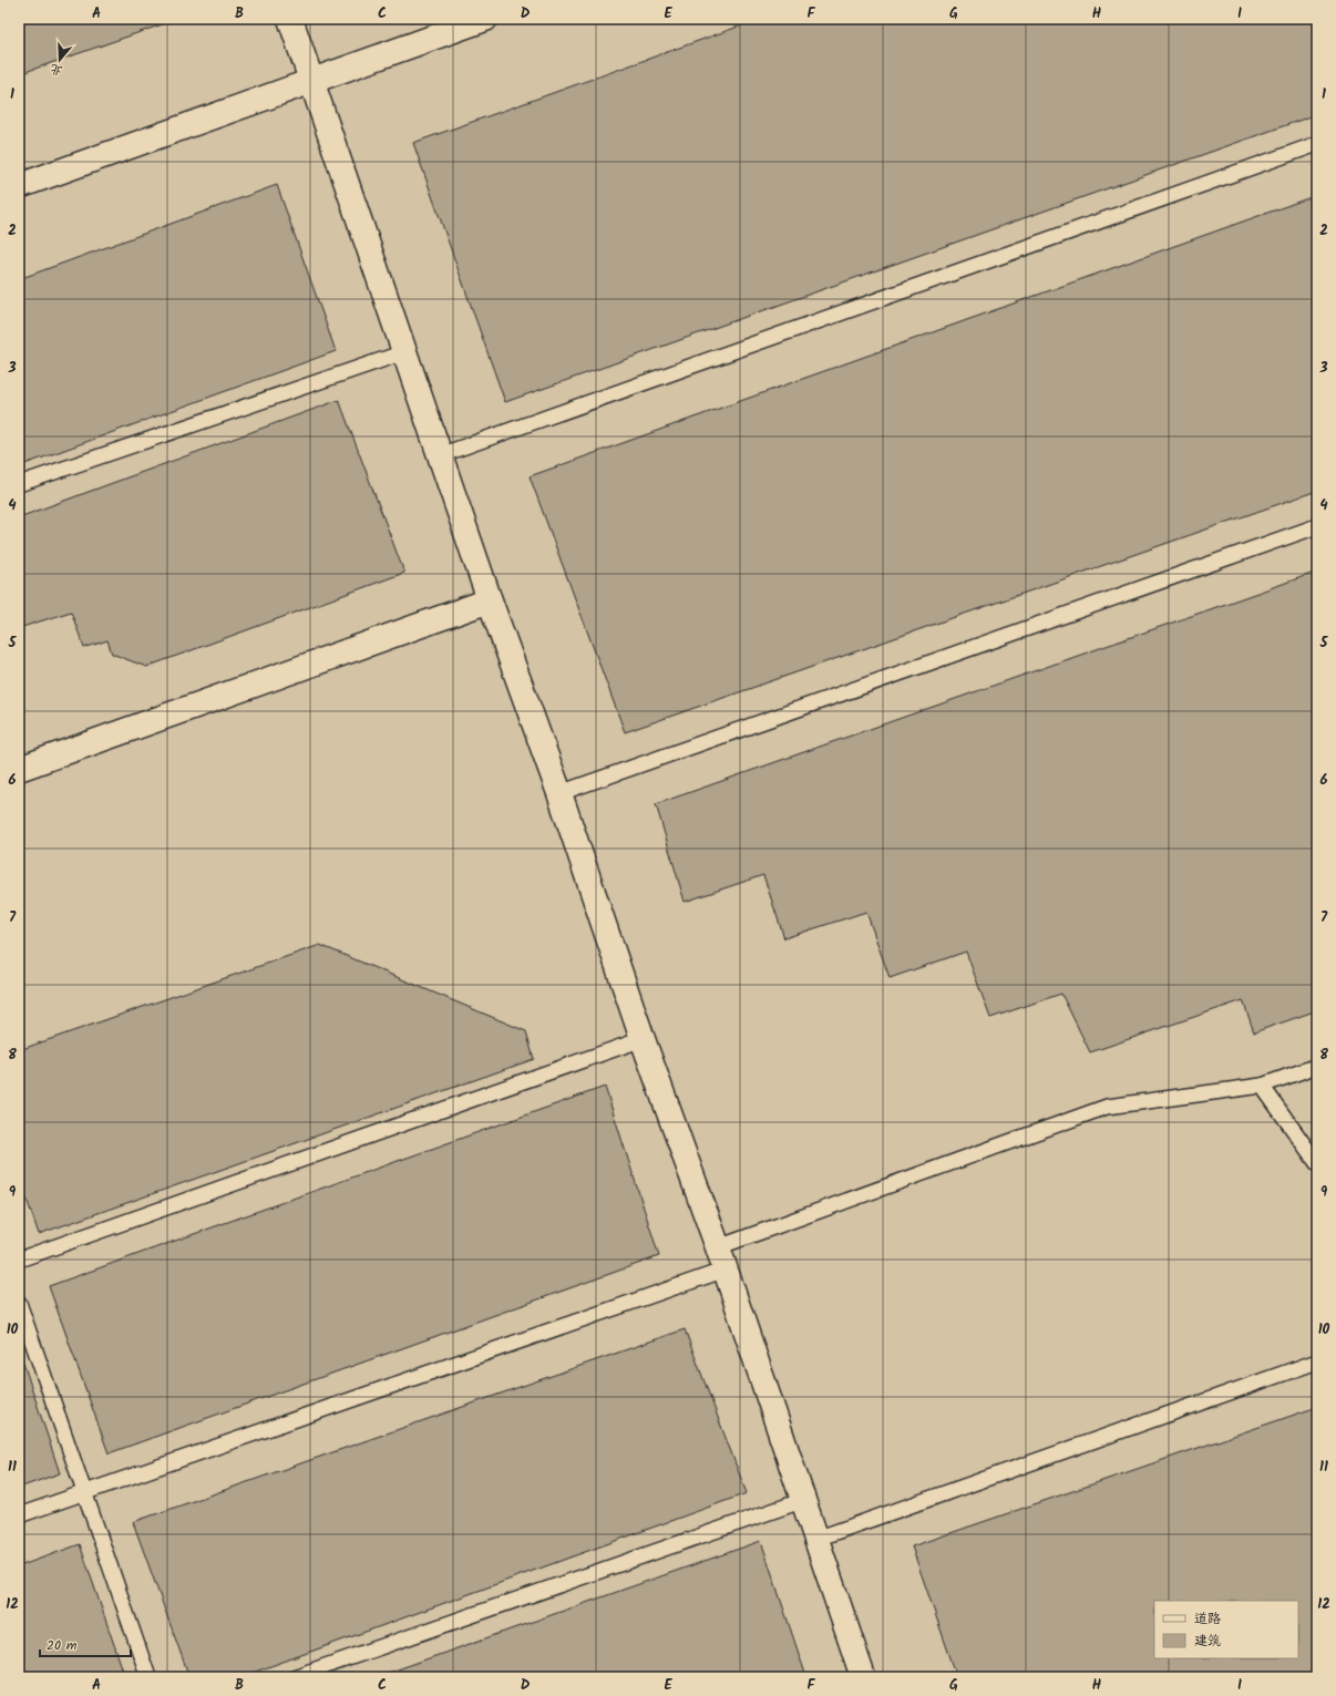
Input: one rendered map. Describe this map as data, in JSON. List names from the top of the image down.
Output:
{
  "legend": ["道路", "建筑"],
  "scale_bar": "20 m",
  "north": "bottom",
  "grid": {
    "columns": [
      "A",
      "B",
      "C",
      "D",
      "E",
      "F",
      "G",
      "H",
      "I"
    ],
    "rows": [
      "1",
      "2",
      "3",
      "4",
      "5",
      "6",
      "7",
      "8",
      "9",
      "10",
      "11",
      "12"
    ]
  }
}
